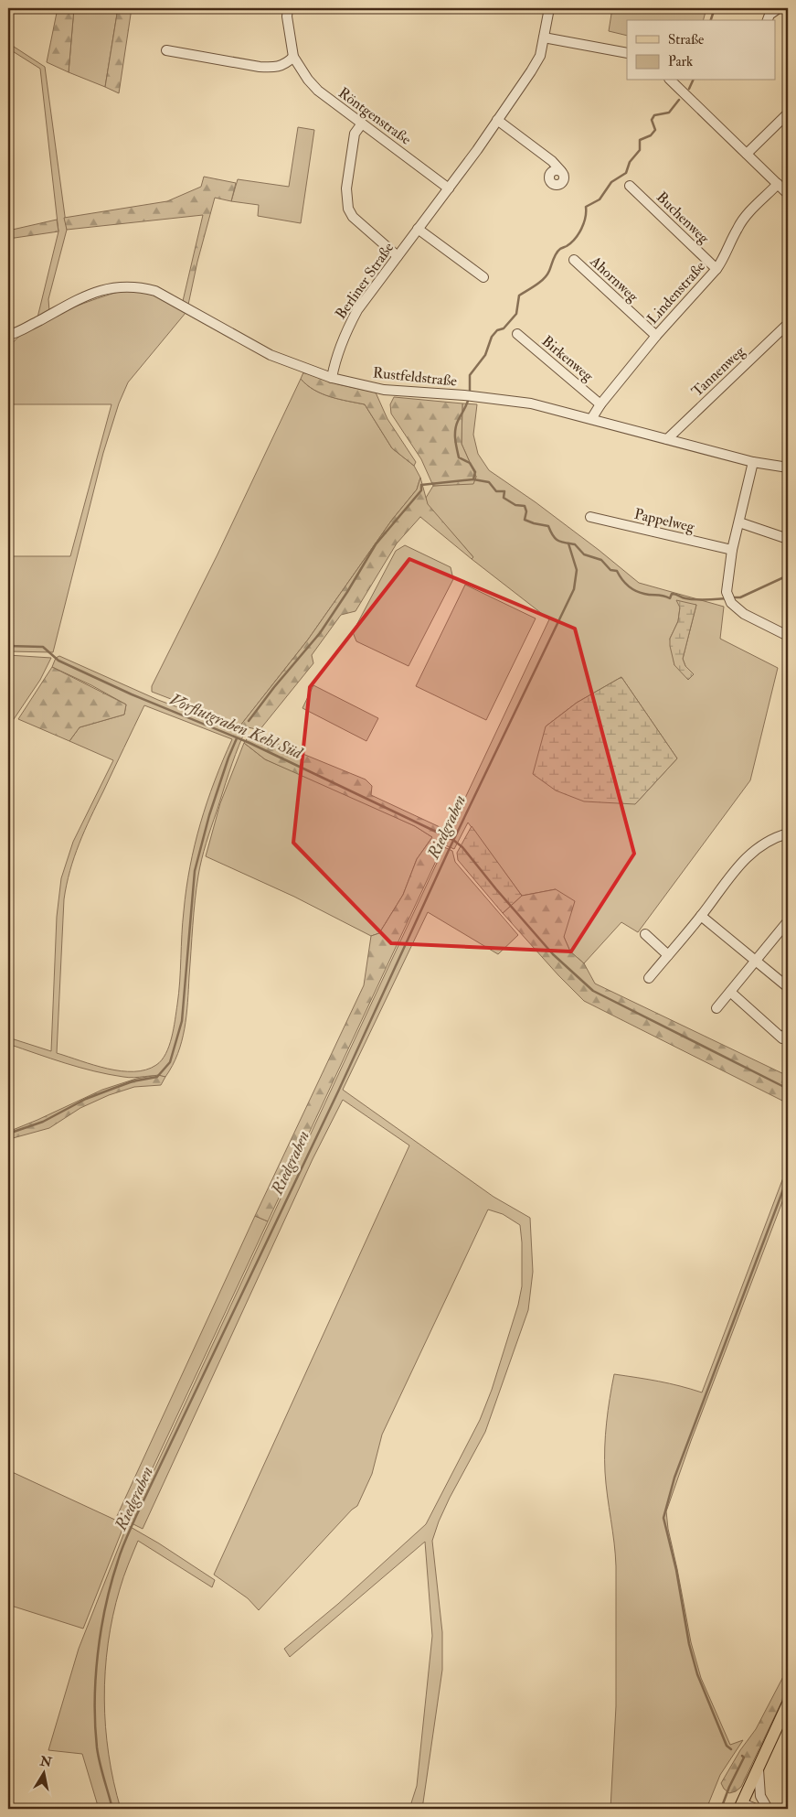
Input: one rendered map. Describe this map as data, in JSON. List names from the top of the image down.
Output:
{
  "streets": {
    "street": [
      "Röntgenstraße",
      "Buchenweg",
      "Ahornweg",
      "Berliner Straße",
      "Lindenstraße",
      "Birkenweg",
      "Tannenweg",
      "Rustfeldstraße",
      "Pappelweg"
    ]
  },
  "crossings": [
    ["Röntgenstraße", "Berliner Straße"],
    ["Buchenweg", "Lindenstraße"],
    ["Ahornweg", "Lindenstraße"],
    ["Berliner Straße", "Rustfeldstraße"],
    ["Lindenstraße", "Birkenweg"],
    ["Lindenstraße", "Rustfeldstraße"],
    ["Tannenweg", "Rustfeldstraße"]
  ],
  "water": ["Vorflutgraben Kehl Süd", "Riedgraben"],
  "legend": ["Straße", "Park"],
  "north": "top"
}
